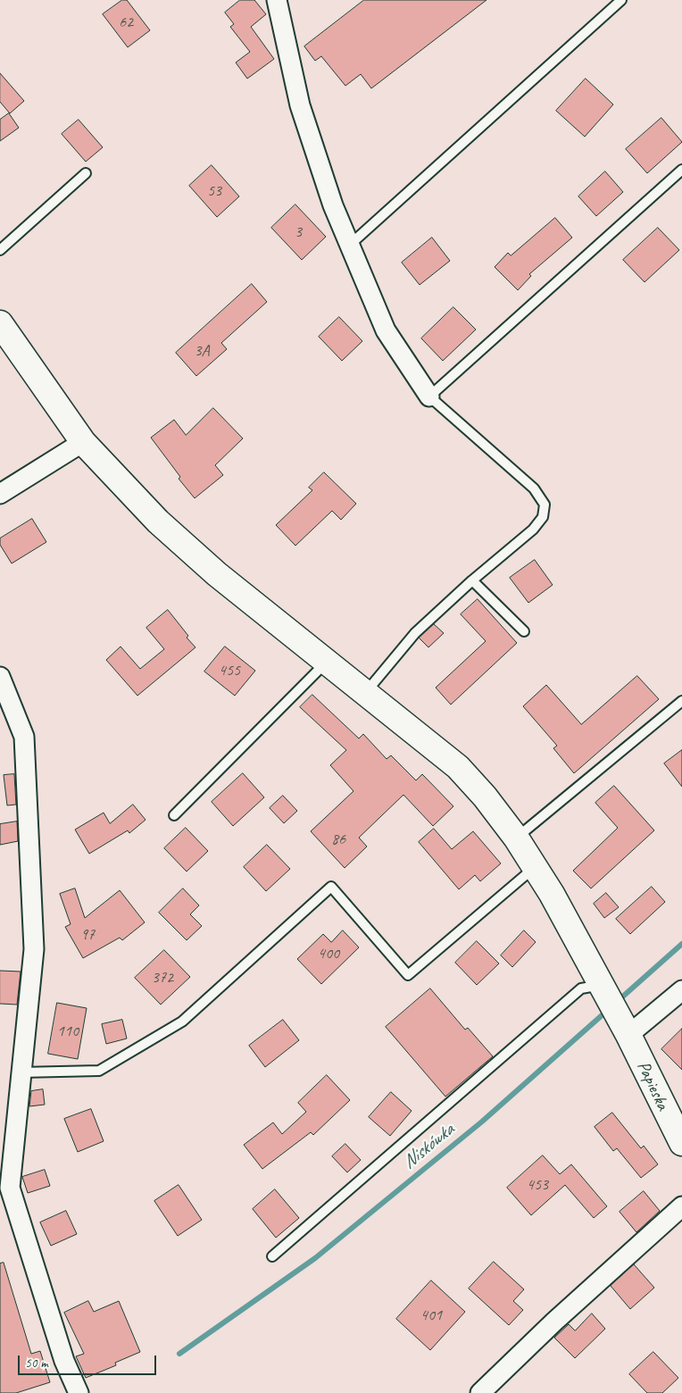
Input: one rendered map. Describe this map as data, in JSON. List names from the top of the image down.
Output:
{
  "streets": {
    "street": ["Papieska"]
  },
  "water": ["Niskówka"],
  "house_numbers": [
    "62",
    "53",
    "3",
    "3A",
    "455",
    "86",
    "97",
    "400",
    "372",
    "110",
    "453",
    "401"
  ],
  "scale_bar": "50 m"
}
